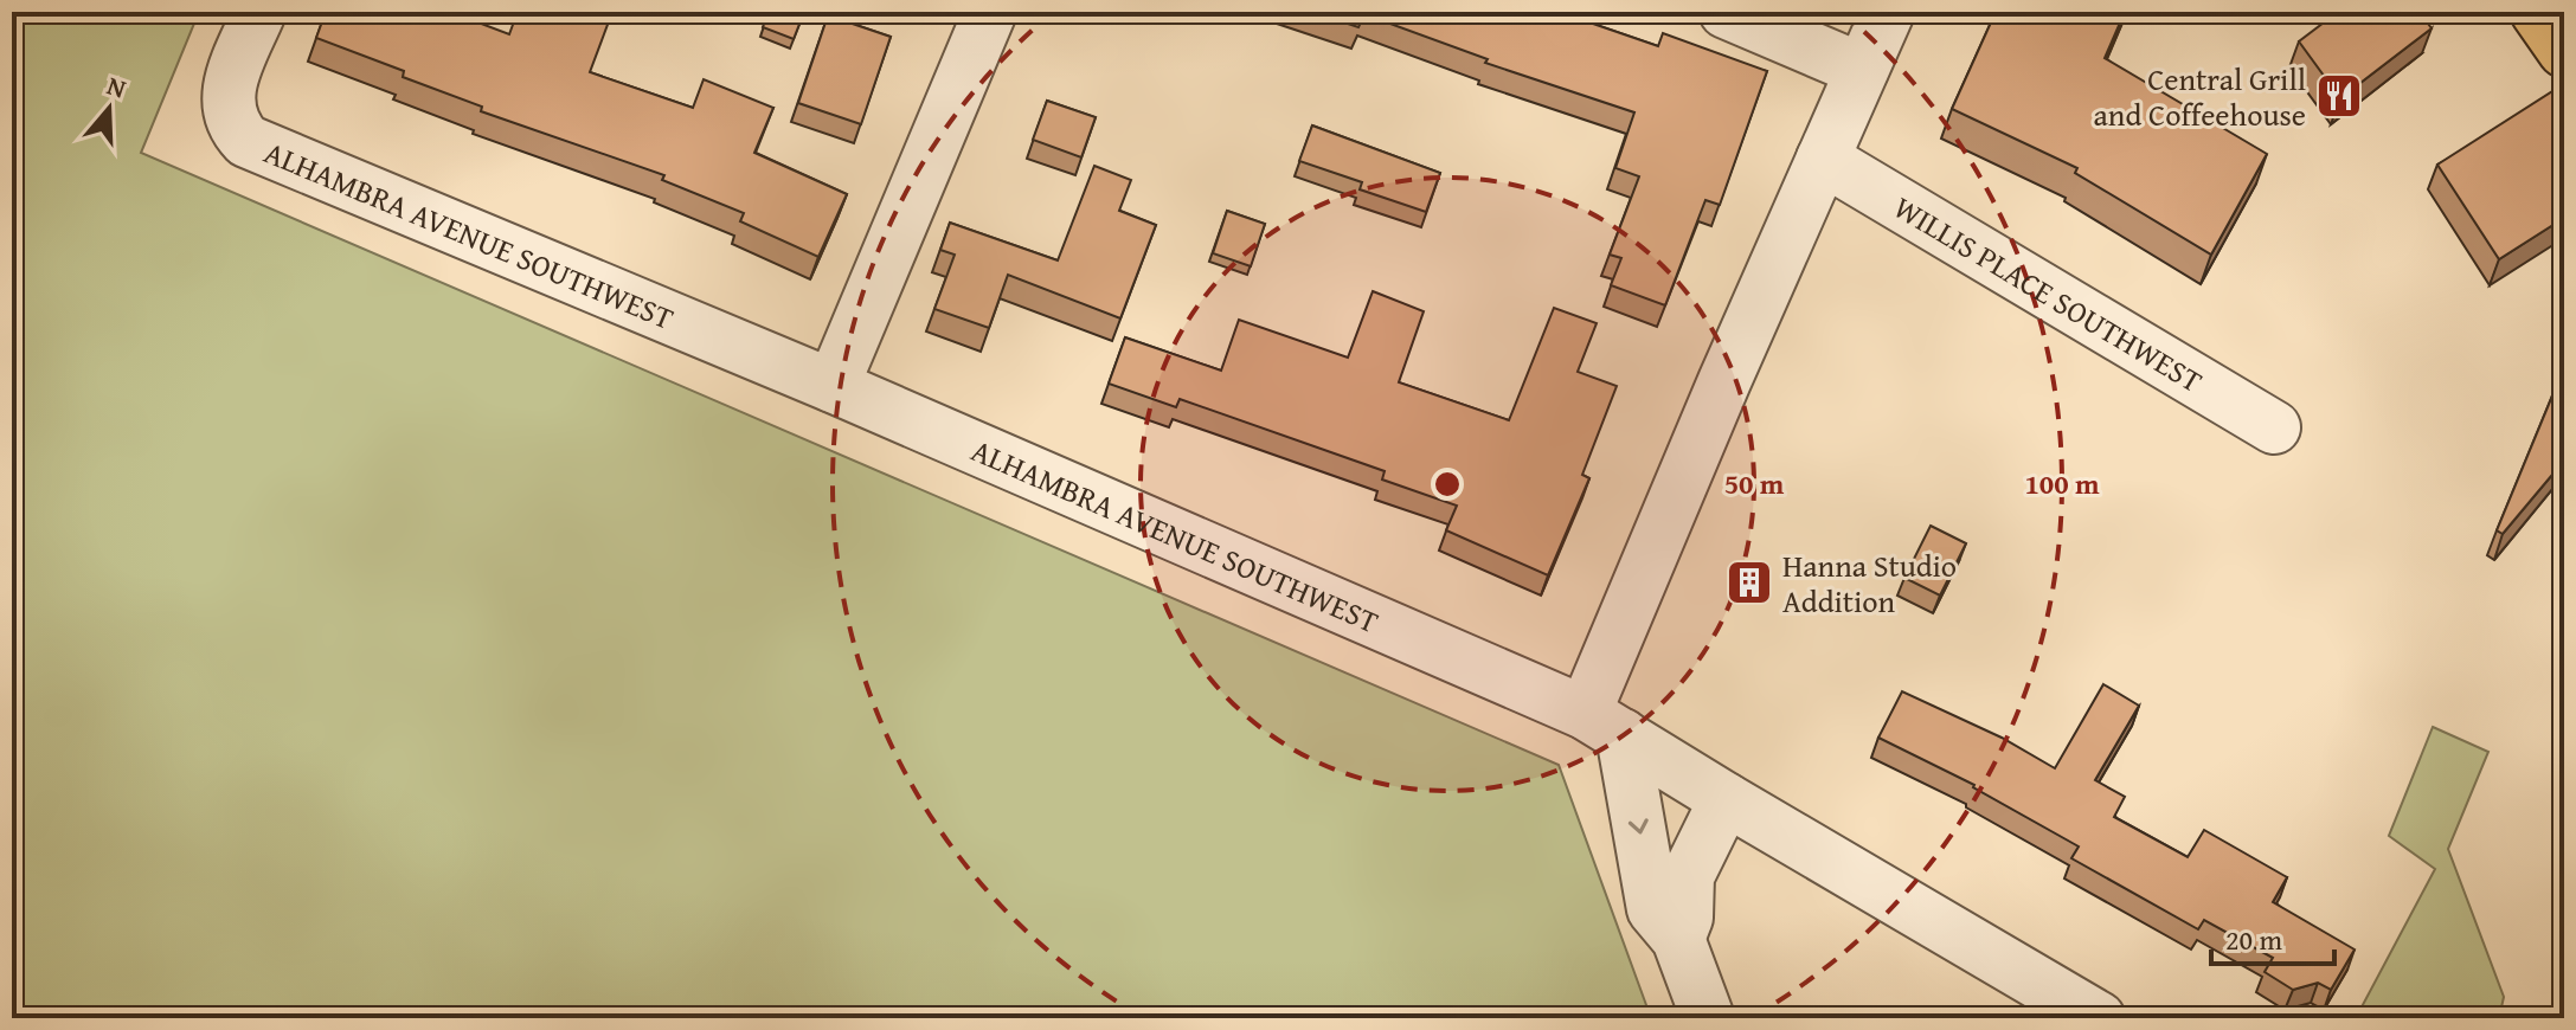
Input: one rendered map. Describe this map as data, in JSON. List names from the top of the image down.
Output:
{
  "streets": {
    "street": ["ALHAMBRA AVENUE SOUTHWEST", "WILLIS PLACE SOUTHWEST"]
  },
  "places": {
    "restaurant": ["Central Grill and Coffeehouse"],
    "building": ["Hanna Studio Addition"]
  },
  "scale_bar": "20 m",
  "north": "top",
  "rings": ["50 m", "100 m"]
}
